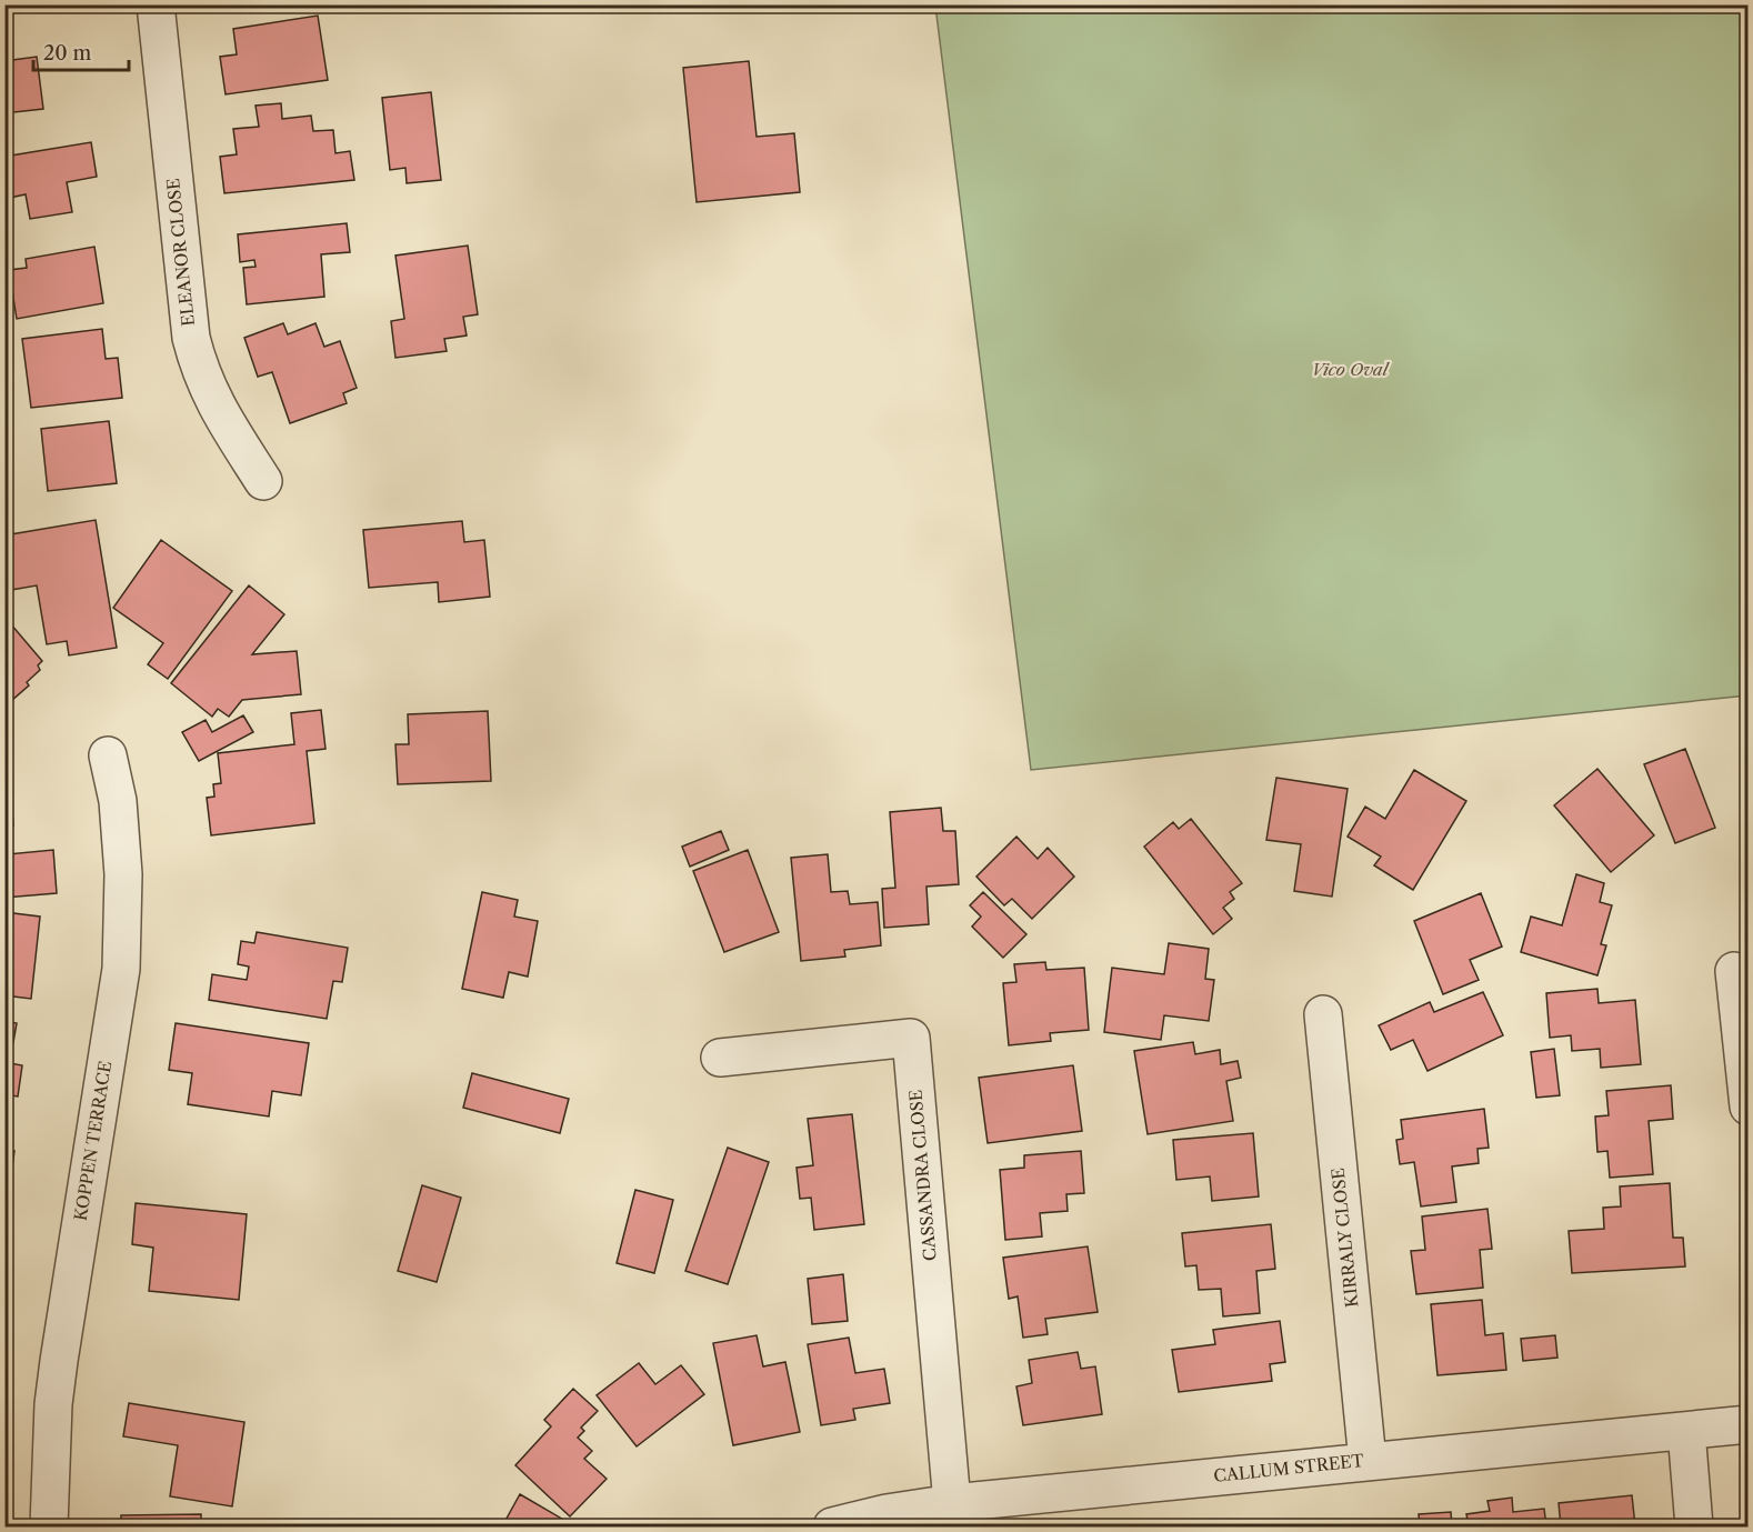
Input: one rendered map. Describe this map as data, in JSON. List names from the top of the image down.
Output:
{
  "streets": {
    "street": [
      "ELEANOR CLOSE",
      "KOPPEN TERRACE",
      "CASSANDRA CLOSE",
      "KIRRALY CLOSE",
      "CALLUM STREET"
    ]
  },
  "crossings": [
    ["CASSANDRA CLOSE", "CALLUM STREET"],
    ["KIRRALY CLOSE", "CALLUM STREET"]
  ],
  "parks": ["Vico Oval"],
  "scale_bar": "20 m"
}
